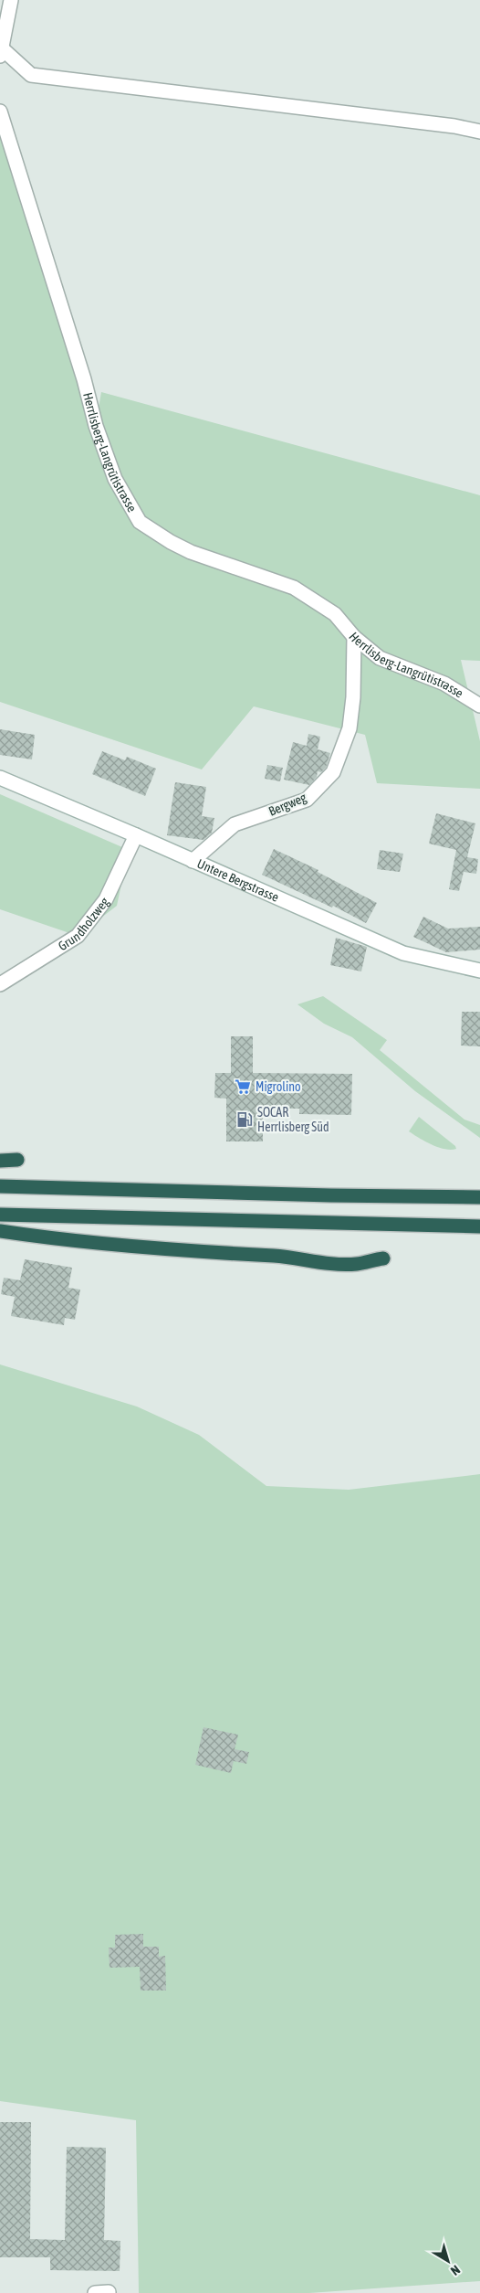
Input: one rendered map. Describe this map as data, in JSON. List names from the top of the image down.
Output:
{
  "streets": {
    "street": [
      "Herrlisberg-Langrütistrasse",
      "Bergweg",
      "Untere Bergstrasse",
      "Grundholzweg"
    ]
  },
  "crossings": [
    ["Herrlisberg-Langrütistrasse", "Bergweg"],
    ["Bergweg", "Untere Bergstrasse"],
    ["Untere Bergstrasse", "Grundholzweg"]
  ],
  "places": {
    "supermarket": ["Migrolino"],
    "fuel station": ["SOCAR Herrlisberg Süd"]
  },
  "north": "bottom right"
}
